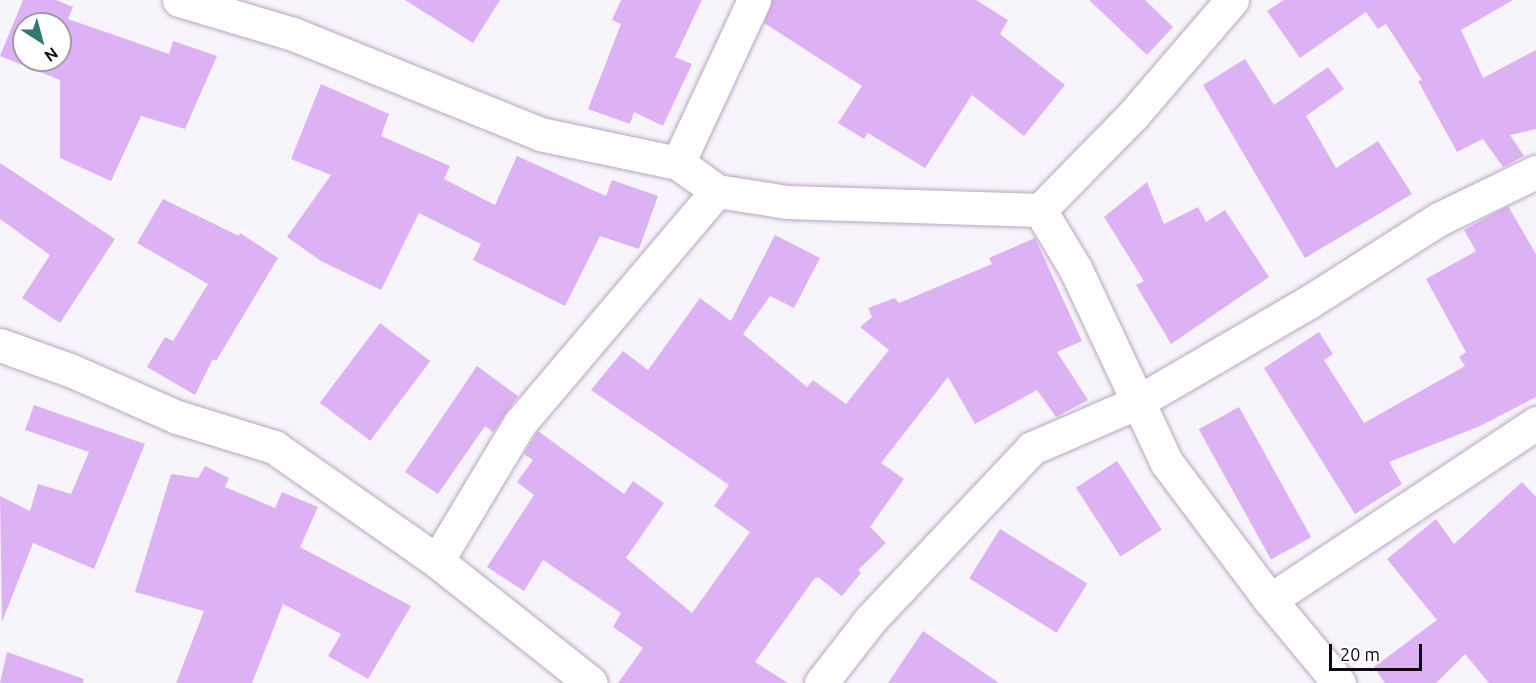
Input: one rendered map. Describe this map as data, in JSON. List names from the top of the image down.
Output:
{
  "scale_bar": "20 m",
  "north": "bottom right"
}
